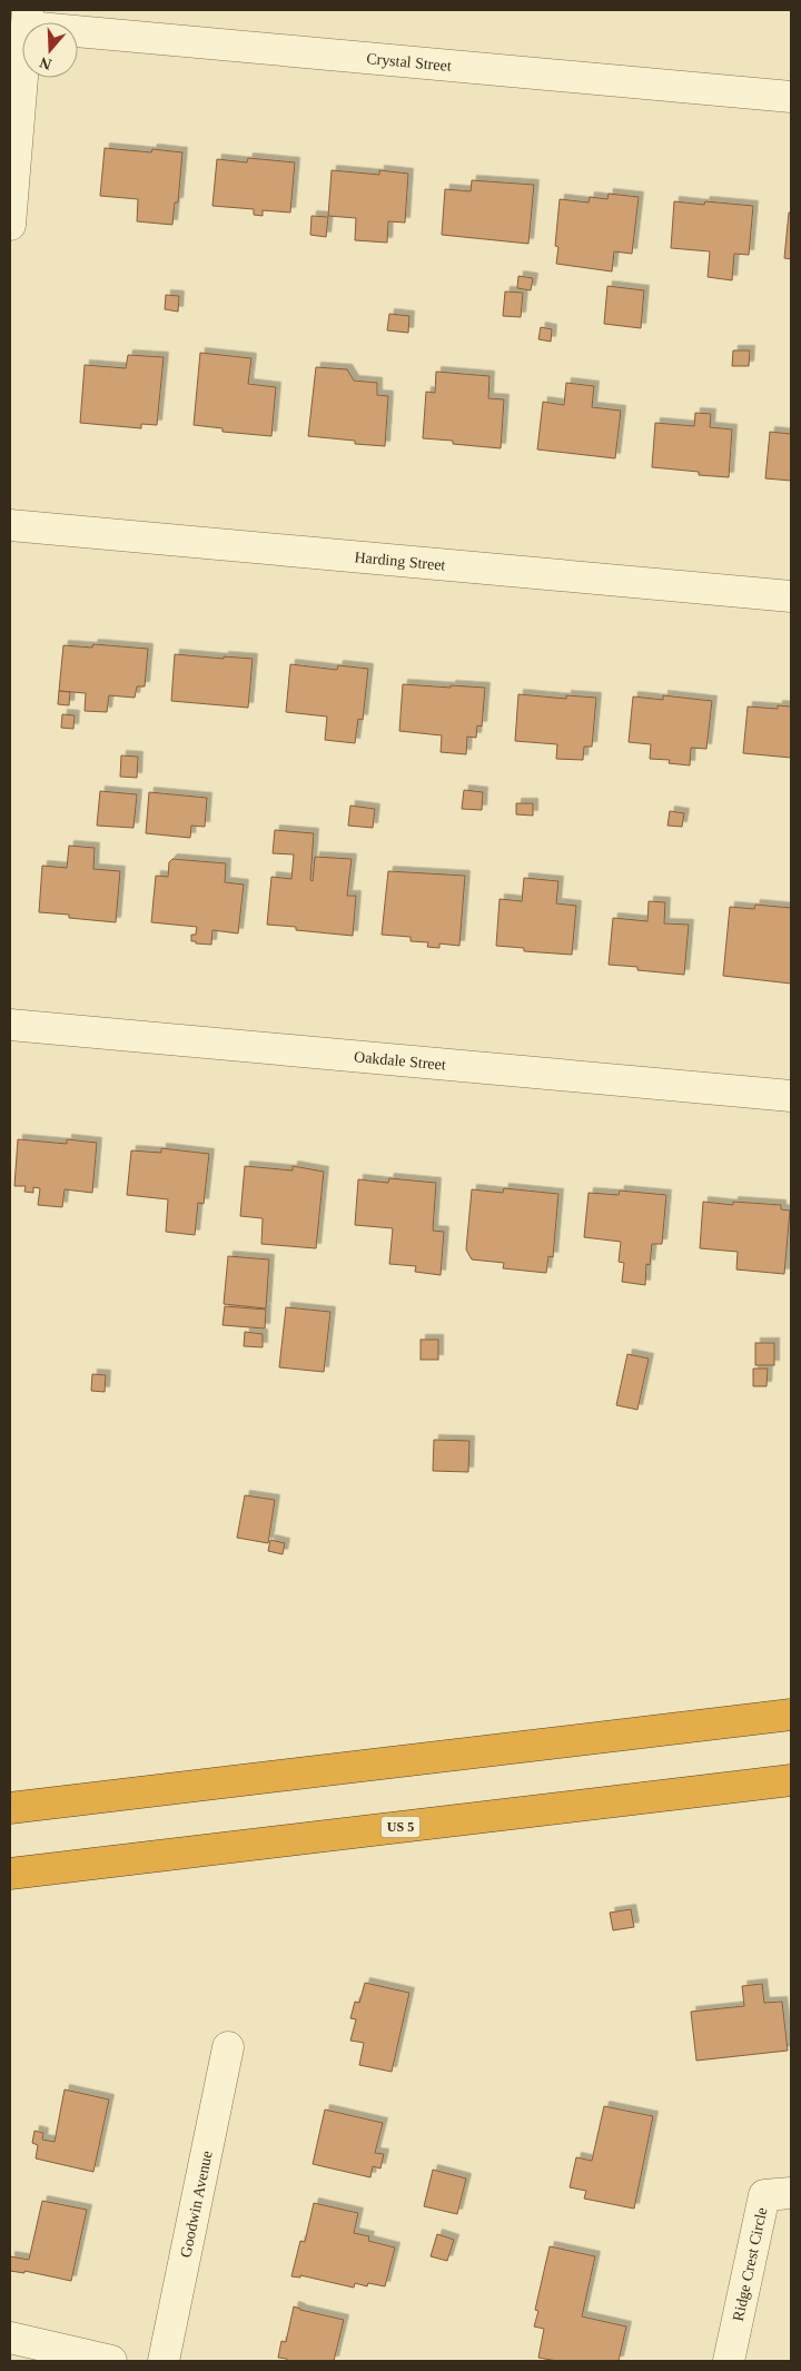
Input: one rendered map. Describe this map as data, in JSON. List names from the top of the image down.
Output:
{
  "streets": {
    "highway": ["US 5"],
    "street": [
      "Crystal Street",
      "Harding Street",
      "Oakdale Street",
      "Goodwin Avenue",
      "Ridge Crest Circle"
    ]
  },
  "north": "bottom"
}
